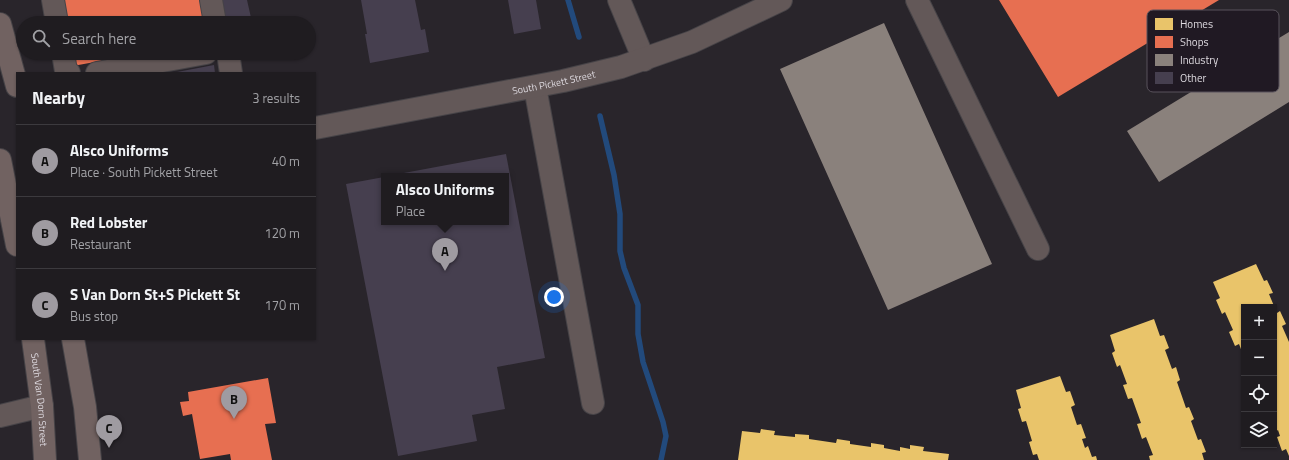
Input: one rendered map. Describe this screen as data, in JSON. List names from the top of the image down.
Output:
{
  "streets": {
    "main road": ["South Van Dorn Street"],
    "street": ["South Pickett Street"]
  },
  "legend": [
    "Homes",
    "Shops",
    "Industry",
    "Other"
  ],
  "page": {
    "search": "Search here",
    "heading": ["Nearby", "3 results"],
    "list": [
      {
        "mark": "A",
        "name": "Alsco Uniforms",
        "note": "Place · South Pickett Street",
        "value": "40 m"
      },
      {
        "mark": "B",
        "name": "Red Lobster",
        "note": "Restaurant",
        "value": "120 m"
      },
      {
        "mark": "C",
        "name": "S Van Dorn St+S Pickett St",
        "note": "Bus stop",
        "value": "170 m"
      }
    ],
    "popup": ["Alsco Uniforms", "Place"],
    "pins": ["A", "B", "C"],
    "map_buttons": ["+", "−"]
  }
}
